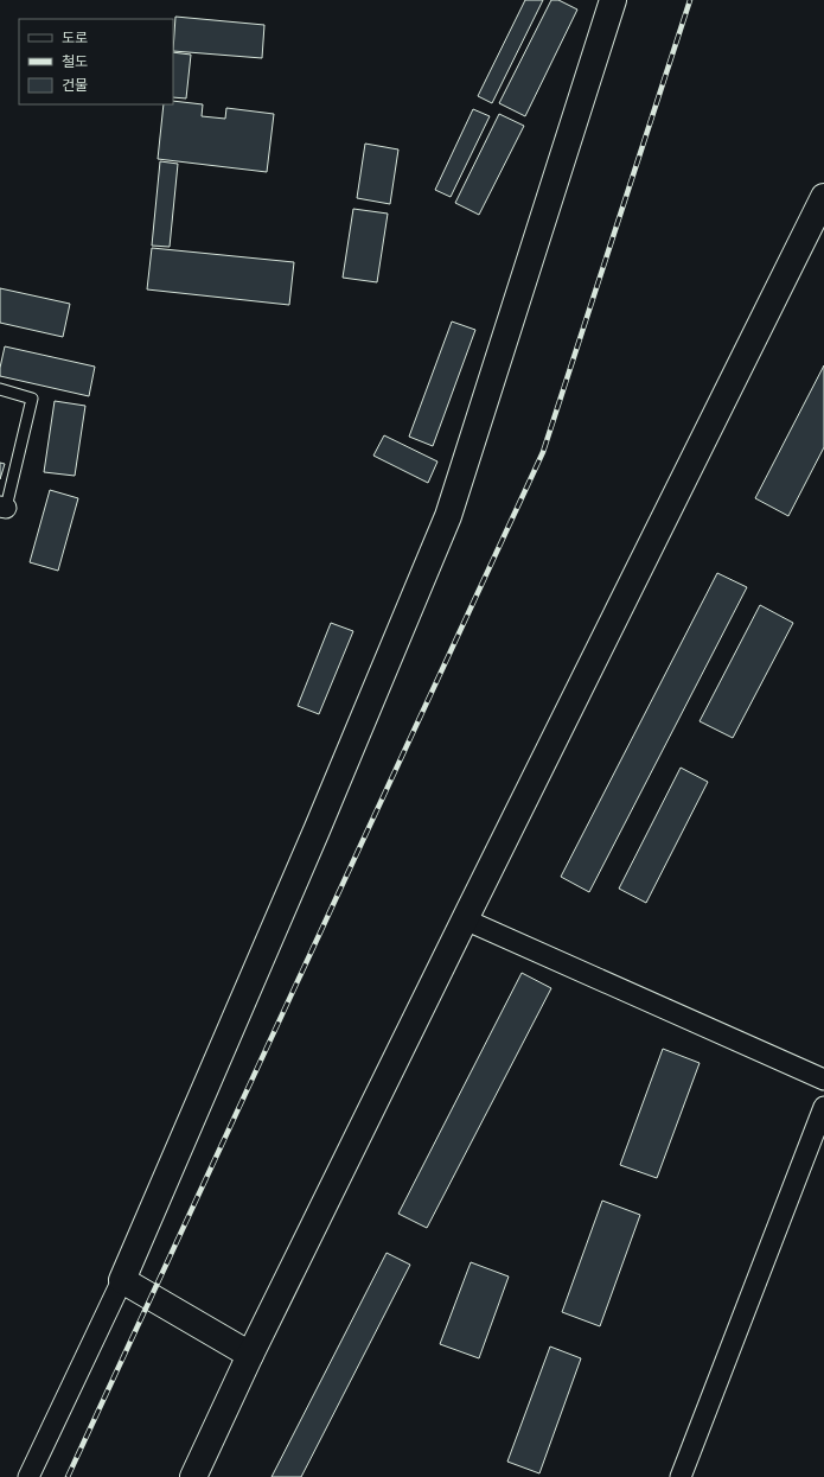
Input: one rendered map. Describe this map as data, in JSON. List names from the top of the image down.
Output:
{
  "legend": ["도로", "철도", "건물"]
}
